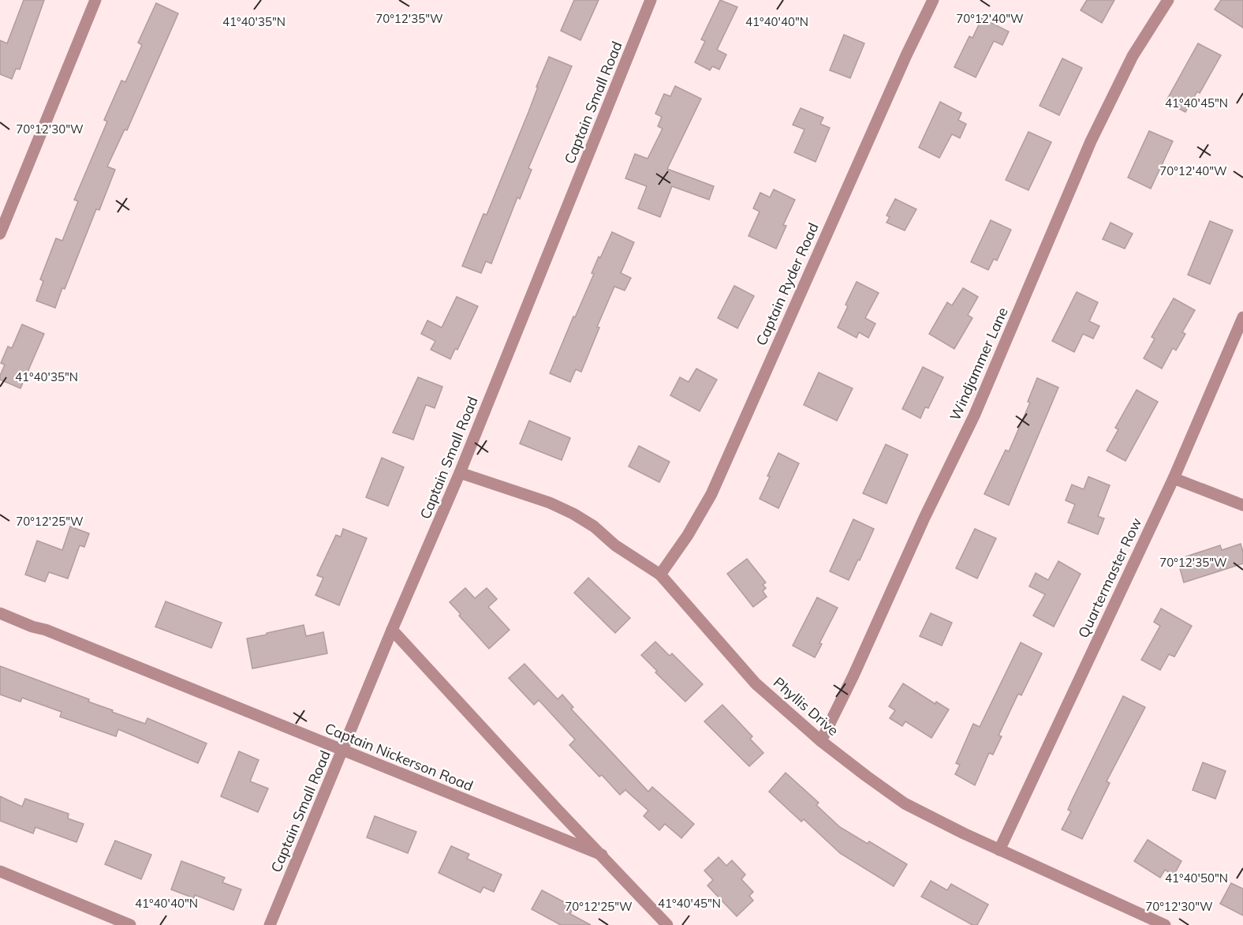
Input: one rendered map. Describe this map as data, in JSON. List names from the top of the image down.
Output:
{
  "streets": {
    "street": [
      "Captain Small Road",
      "Captain Ryder Road",
      "Windjammer Lane",
      "Quartermaster Row",
      "Phyllis Drive",
      "Captain Nickerson Road"
    ]
  },
  "crossings": [
    ["Captain Small Road", "Phyllis Drive"],
    ["Captain Small Road", "Captain Nickerson Road"],
    ["Captain Ryder Road", "Phyllis Drive"],
    ["Windjammer Lane", "Phyllis Drive"],
    ["Quartermaster Row", "Phyllis Drive"]
  ],
  "coordinates": [
    "70°12'35\"W",
    "70°12'40\"W",
    "41°40'35\"N",
    "41°40'40\"N",
    "41°40'45\"N",
    "70°12'30\"W",
    "70°12'25\"W",
    "41°40'50\"N"
  ]
}
